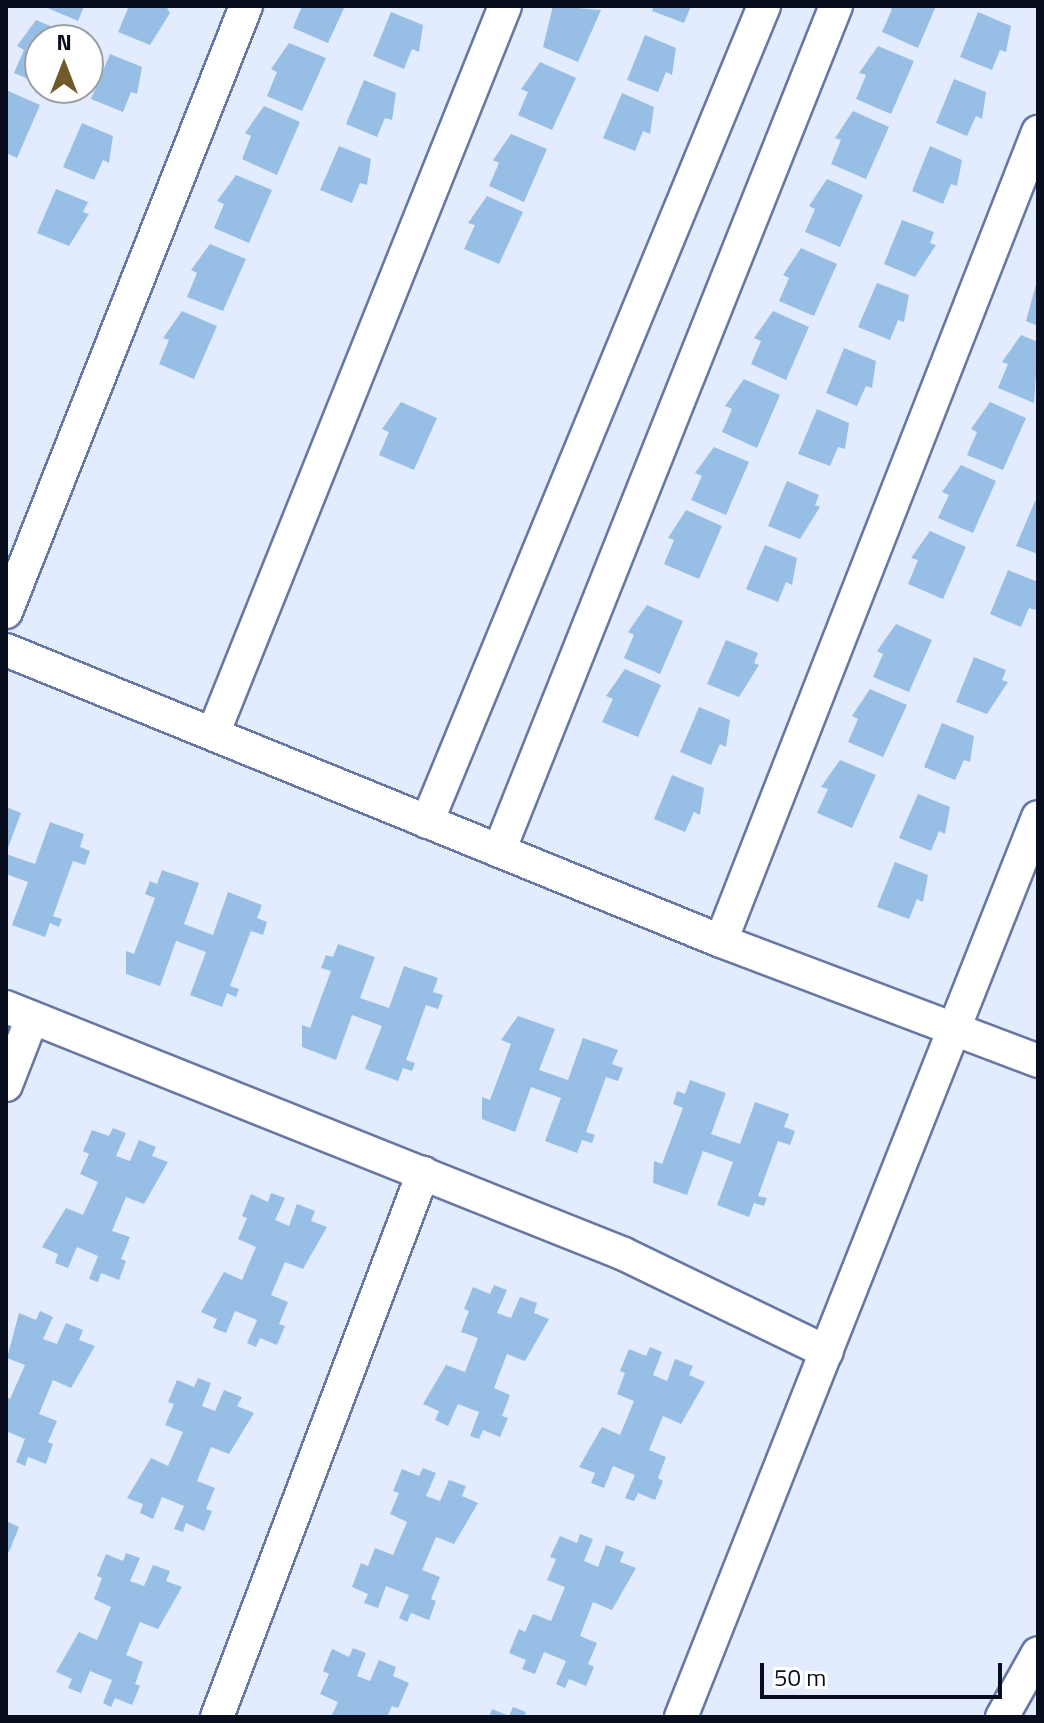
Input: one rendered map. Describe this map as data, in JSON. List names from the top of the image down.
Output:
{
  "scale_bar": "50 m",
  "north": "top"
}
